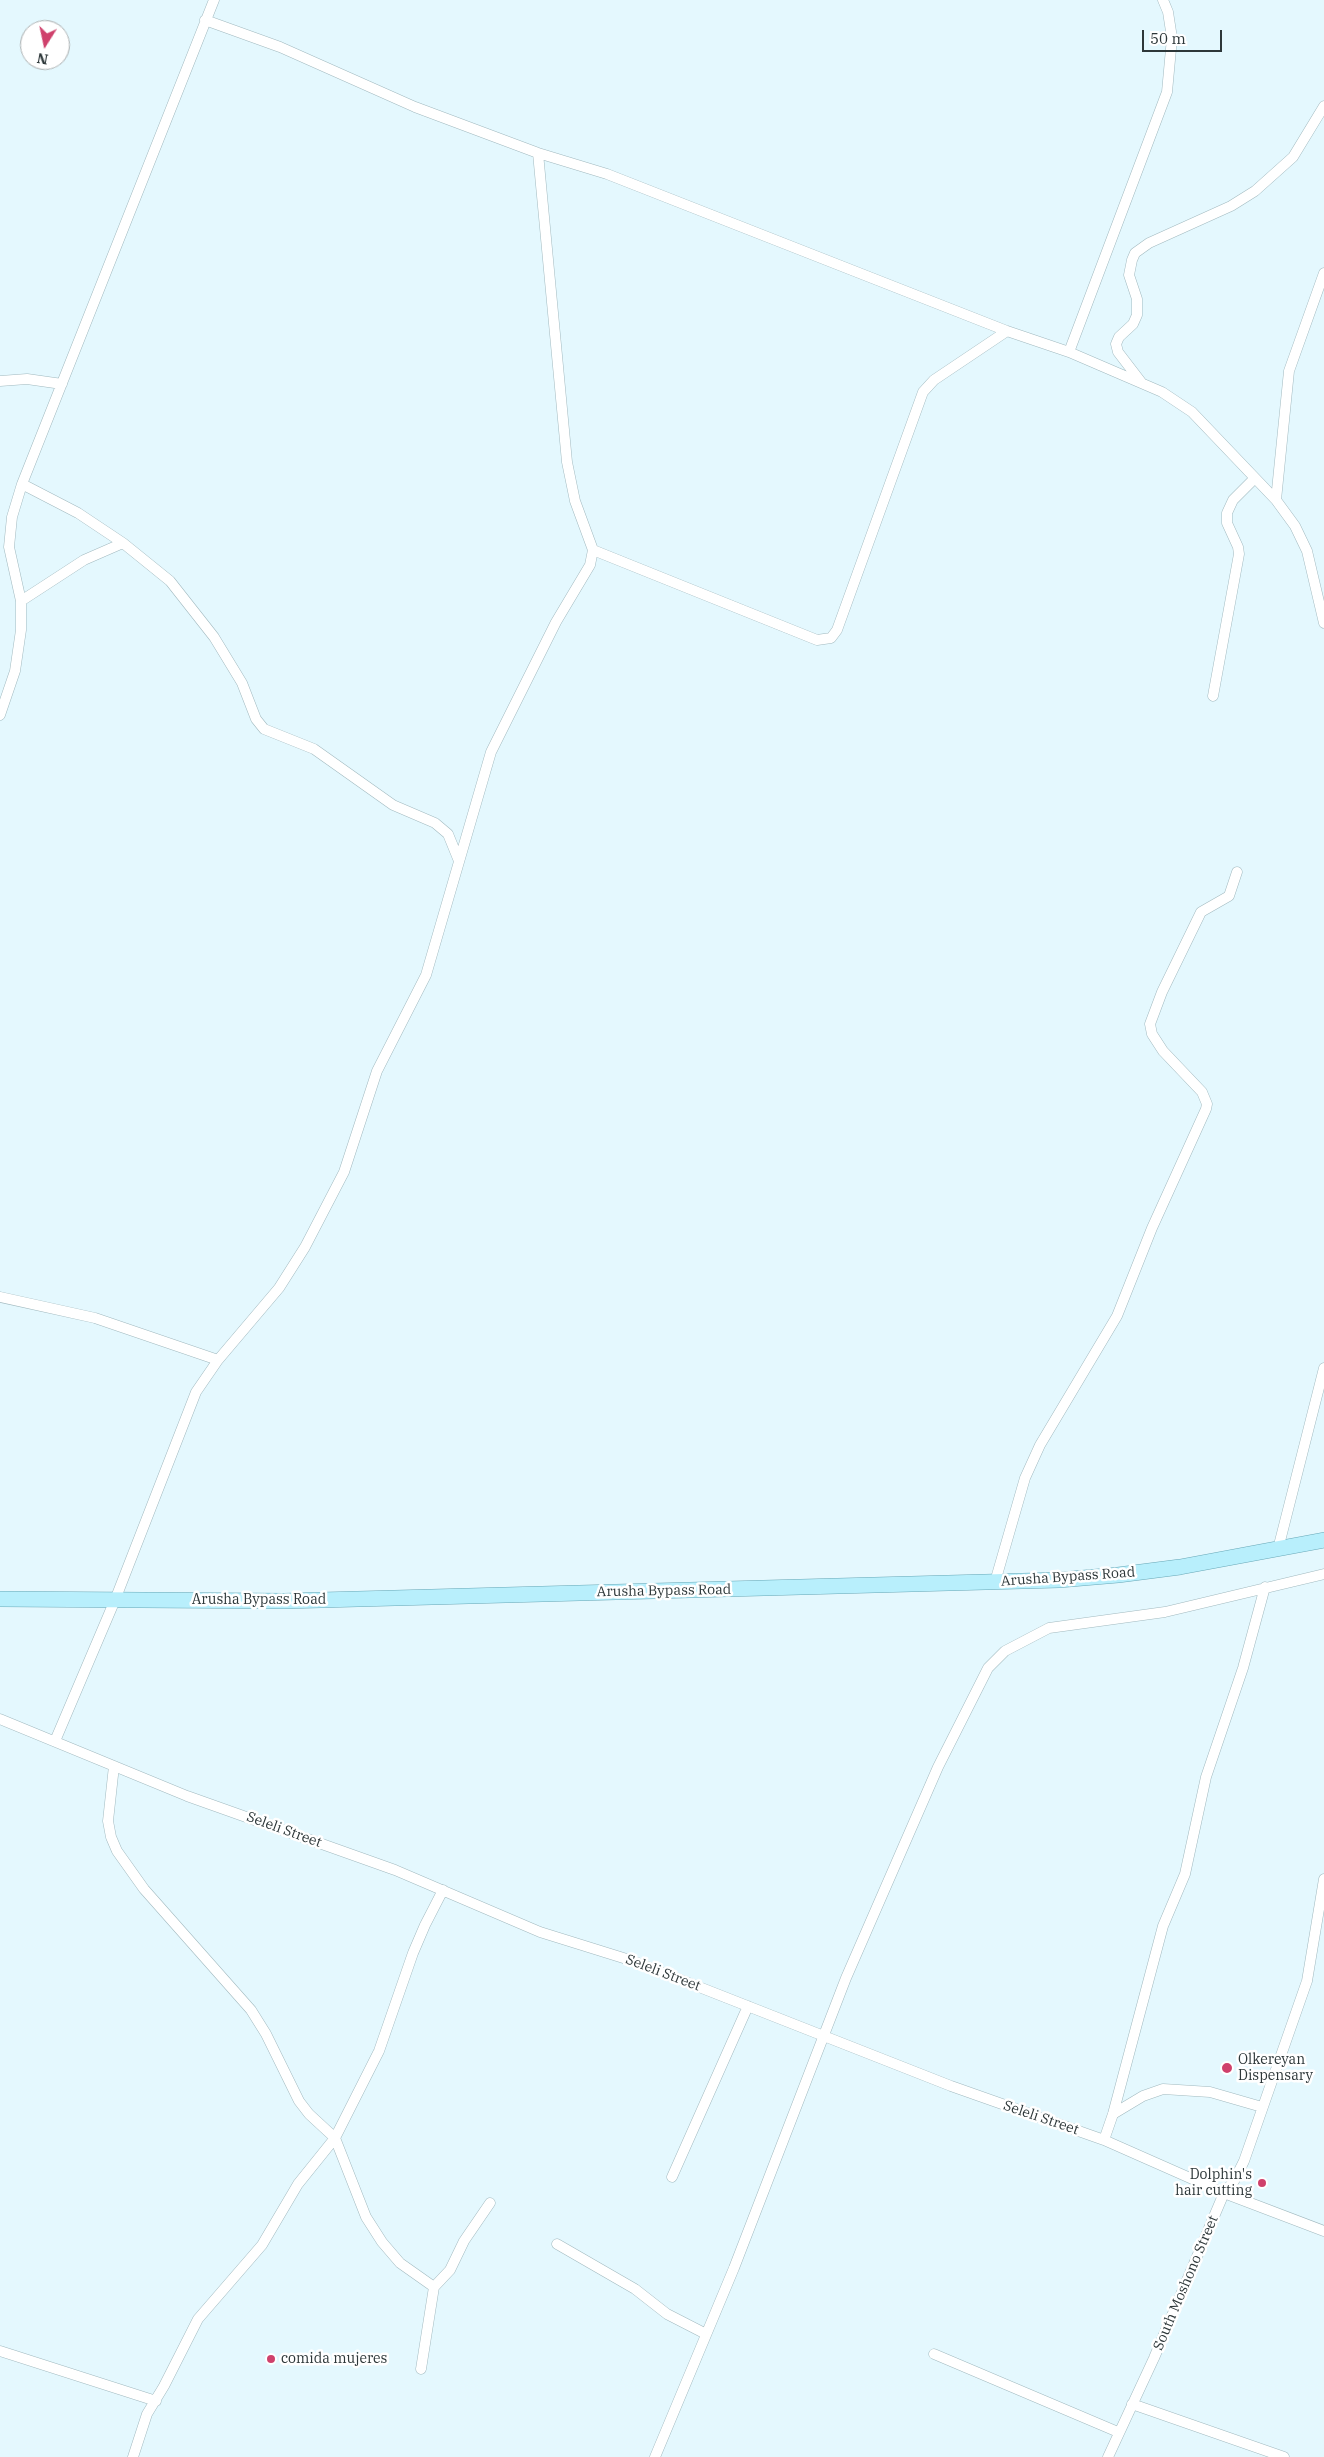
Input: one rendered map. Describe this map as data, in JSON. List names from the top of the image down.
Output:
{
  "streets": {
    "main road": ["Arusha Bypass Road"],
    "street": ["Seleli Street", "South Moshono Street"]
  },
  "crossings": [
    ["Seleli Street", "South Moshono Street"]
  ],
  "places": ["Olkereyan Dispensary", "Dolphin's hair cutting", "comida mujeres"],
  "scale_bar": "50 m",
  "north": "bottom"
}
